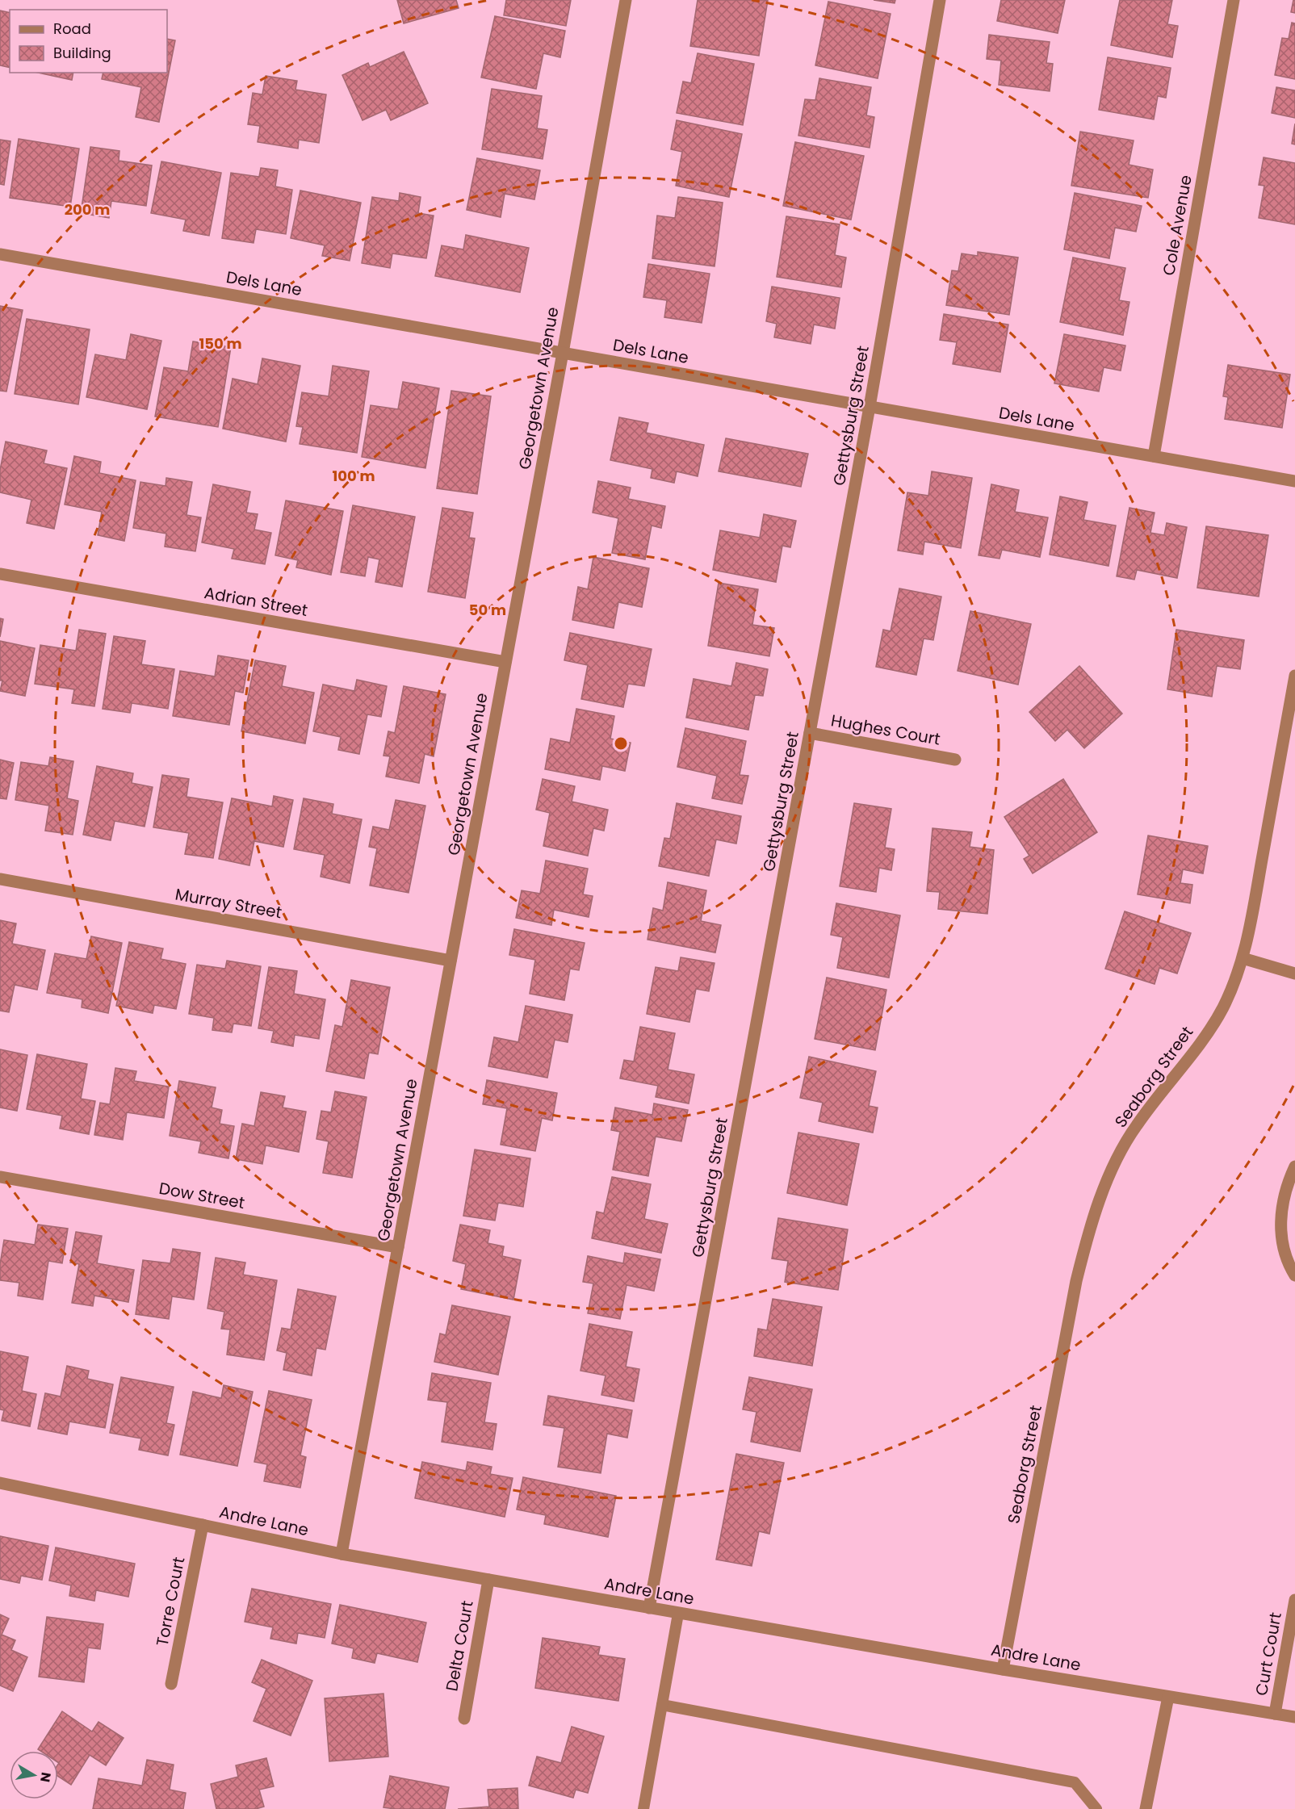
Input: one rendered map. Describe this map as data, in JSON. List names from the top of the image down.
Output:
{
  "streets": {
    "street": [
      "Cole Avenue",
      "Dels Lane",
      "Georgetown Avenue",
      "Gettysburg Street",
      "Adrian Street",
      "Hughes Court",
      "Murray Street",
      "Seaborg Street",
      "Dow Street",
      "Andre Lane",
      "Torre Court",
      "Delta Court",
      "Curt Court"
    ]
  },
  "crossings": [
    ["Cole Avenue", "Dels Lane"],
    ["Dels Lane", "Georgetown Avenue"],
    ["Dels Lane", "Gettysburg Street"],
    ["Georgetown Avenue", "Adrian Street"],
    ["Georgetown Avenue", "Murray Street"],
    ["Georgetown Avenue", "Dow Street"],
    ["Georgetown Avenue", "Andre Lane"],
    ["Gettysburg Street", "Hughes Court"],
    ["Gettysburg Street", "Andre Lane"],
    ["Seaborg Street", "Andre Lane"],
    ["Andre Lane", "Torre Court"],
    ["Andre Lane", "Delta Court"],
    ["Andre Lane", "Curt Court"]
  ],
  "legend": ["Road", "Building"],
  "north": "right",
  "rings": [
    "200 m",
    "150 m",
    "100 m",
    "50 m"
  ]
}
